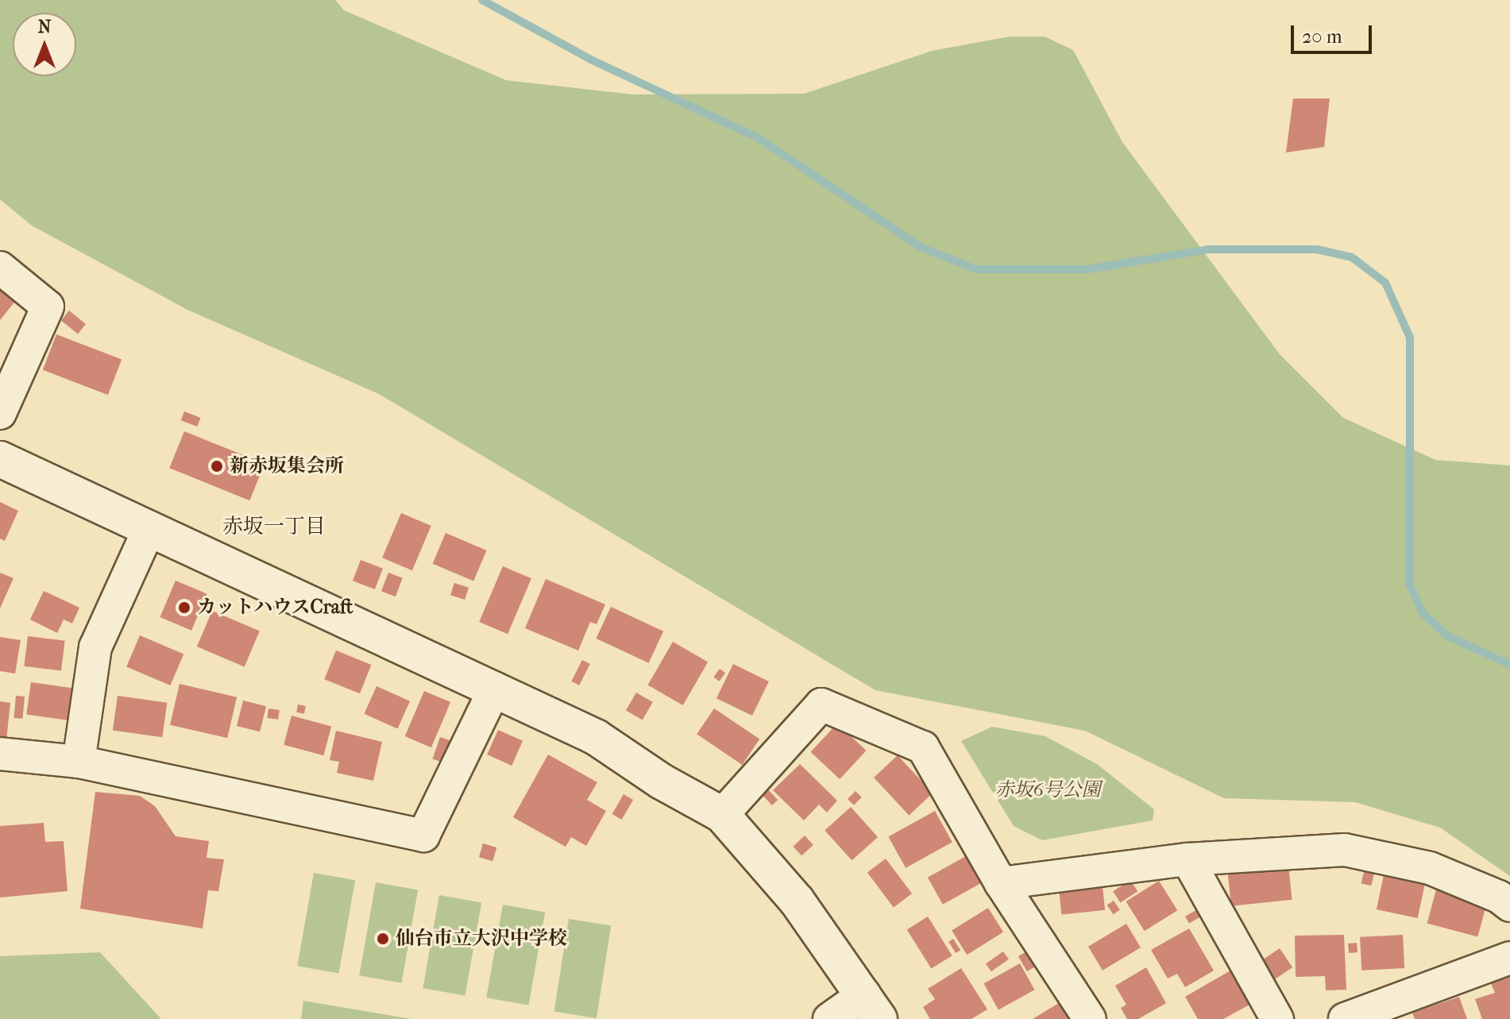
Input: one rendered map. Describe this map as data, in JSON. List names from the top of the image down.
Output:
{
  "districts": ["赤坂一丁目"],
  "parks": ["赤坂6号公園"],
  "places": ["新赤坂集会所", "カットハウスCraft", "仙台市立大沢中学校"],
  "scale_bar": "20 m",
  "north": "top"
}
